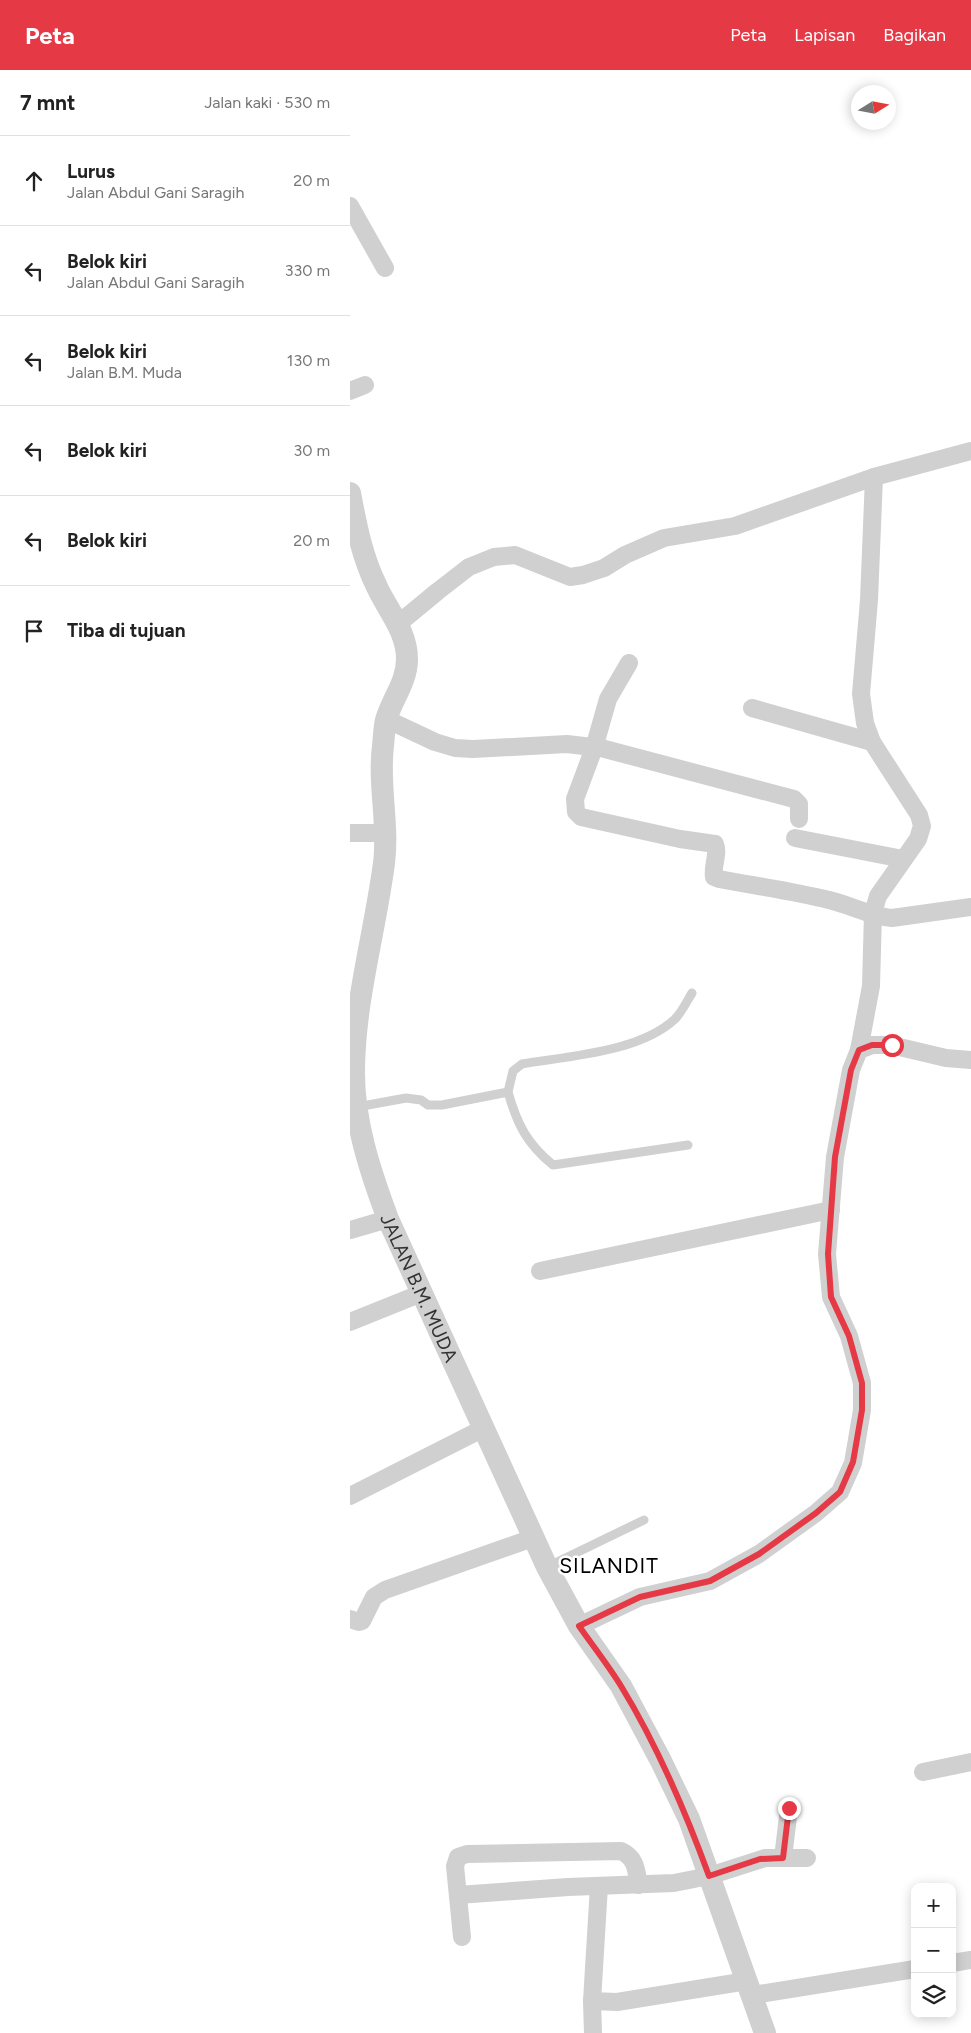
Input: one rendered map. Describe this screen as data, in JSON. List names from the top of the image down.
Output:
{
  "streets": {
    "street": ["JALAN B.M. MUDA"]
  },
  "districts": ["SILANDIT"],
  "north": "right",
  "page": {
    "header": "Peta",
    "nav": ["Peta", "Lapisan", "Bagikan"],
    "heading": ["7 mnt", "Jalan kaki · 530 m"],
    "list": [
      ["Lurus", "Jalan Abdul Gani Saragih", "20 m"],
      ["Belok kiri", "Jalan Abdul Gani Saragih", "330 m"],
      ["Belok kiri", "Jalan B.M. Muda", "130 m"],
      ["Belok kiri", "30 m"],
      ["Belok kiri", "20 m"],
      "Tiba di tujuan"
    ],
    "map_buttons": ["+", "−"]
  }
}
